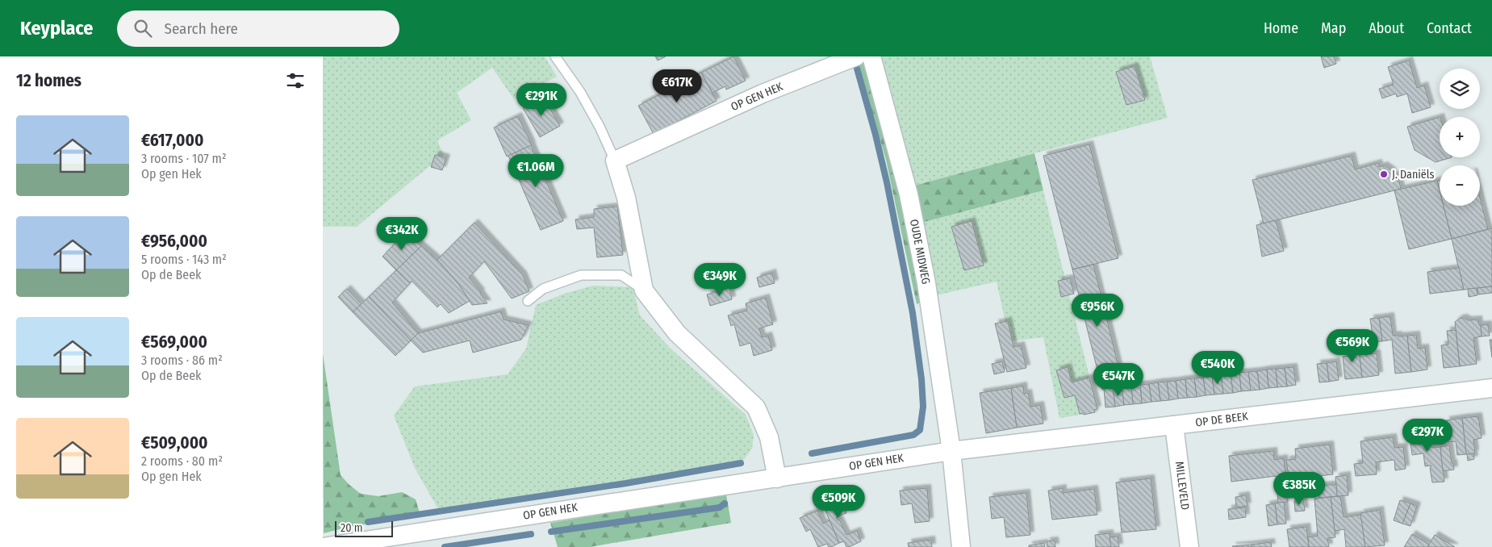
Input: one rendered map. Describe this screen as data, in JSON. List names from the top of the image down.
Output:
{
  "streets": {
    "street": [
      "OP GEN HEK",
      "OUDE MIDWEG",
      "OP DE BEEK",
      "MILLEVELD"
    ]
  },
  "crossings": [
    ["OP GEN HEK", "OUDE MIDWEG"],
    ["OP GEN HEK", "OP DE BEEK"],
    ["OUDE MIDWEG", "OP DE BEEK"],
    ["OP DE BEEK", "MILLEVELD"]
  ],
  "places": ["J. Daniëls"],
  "scale_bar": "20 m",
  "page": {
    "header": "Keyplace",
    "search": "Search here",
    "nav": [
      "Home",
      "Map",
      "About",
      "Contact"
    ],
    "heading": "12 homes",
    "map_buttons": ["+", "−"],
    "price": [
      "€617K",
      "€291K",
      "€1.06M",
      "€342K",
      "€349K",
      "€956K",
      "€569K",
      "€540K",
      "€547K",
      "€297K",
      "€385K",
      "€509K"
    ],
    "list": [
      {
        "name": "€617,000",
        "note": "3 rooms · 107 m² · Op gen Hek"
      },
      {
        "name": "€956,000",
        "note": "5 rooms · 143 m² · Op de Beek"
      },
      {
        "name": "€569,000",
        "note": "3 rooms · 86 m² · Op de Beek"
      },
      {
        "name": "€509,000",
        "note": "2 rooms · 80 m² · Op gen Hek"
      }
    ],
    "scale": "20 m"
  }
}
